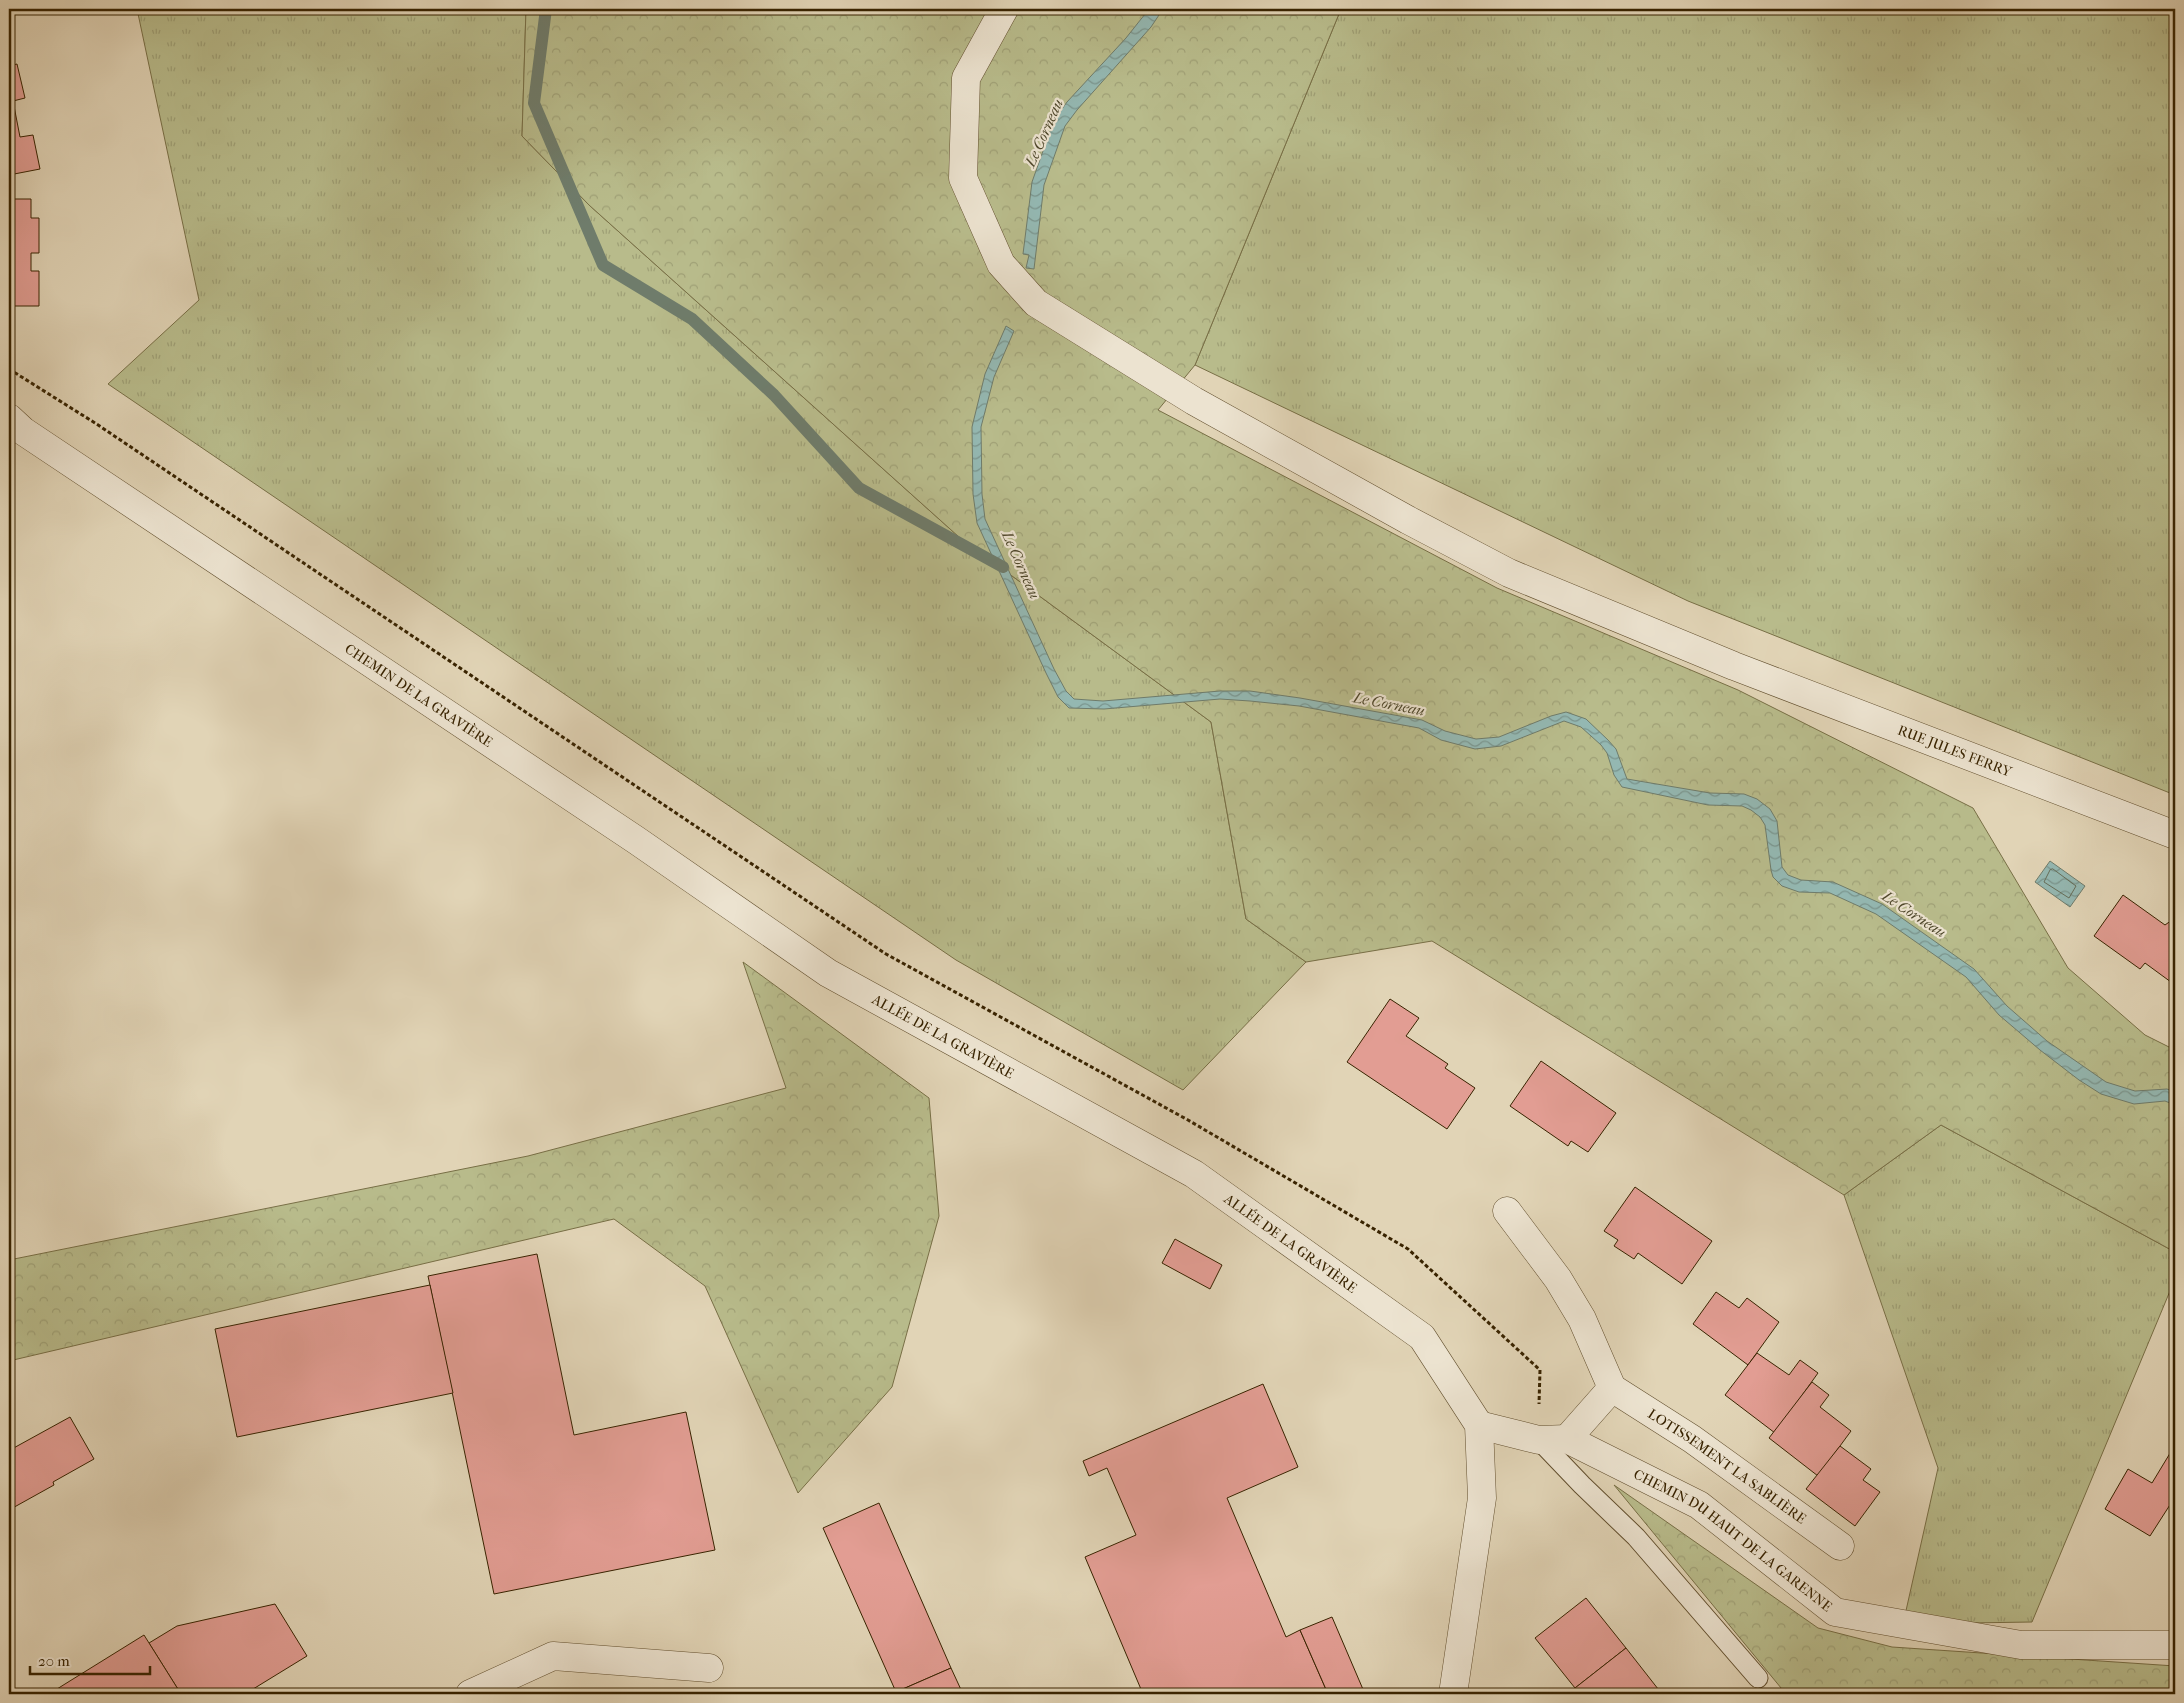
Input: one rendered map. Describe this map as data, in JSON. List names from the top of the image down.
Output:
{
  "streets": {
    "street": [
      "CHEMIN DE LA GRAVIÈRE",
      "RUE JULES FERRY",
      "ALLÉE DE LA GRAVIÈRE",
      "LOTISSEMENT LA SABLIÈRE",
      "CHEMIN DU HAUT DE LA GARENNE"
    ]
  },
  "crossings": [
    ["CHEMIN DE LA GRAVIÈRE", "ALLÉE DE LA GRAVIÈRE"],
    ["ALLÉE DE LA GRAVIÈRE", "CHEMIN DU HAUT DE LA GARENNE"]
  ],
  "water": ["Le Corneau"],
  "scale_bar": "20 m"
}
